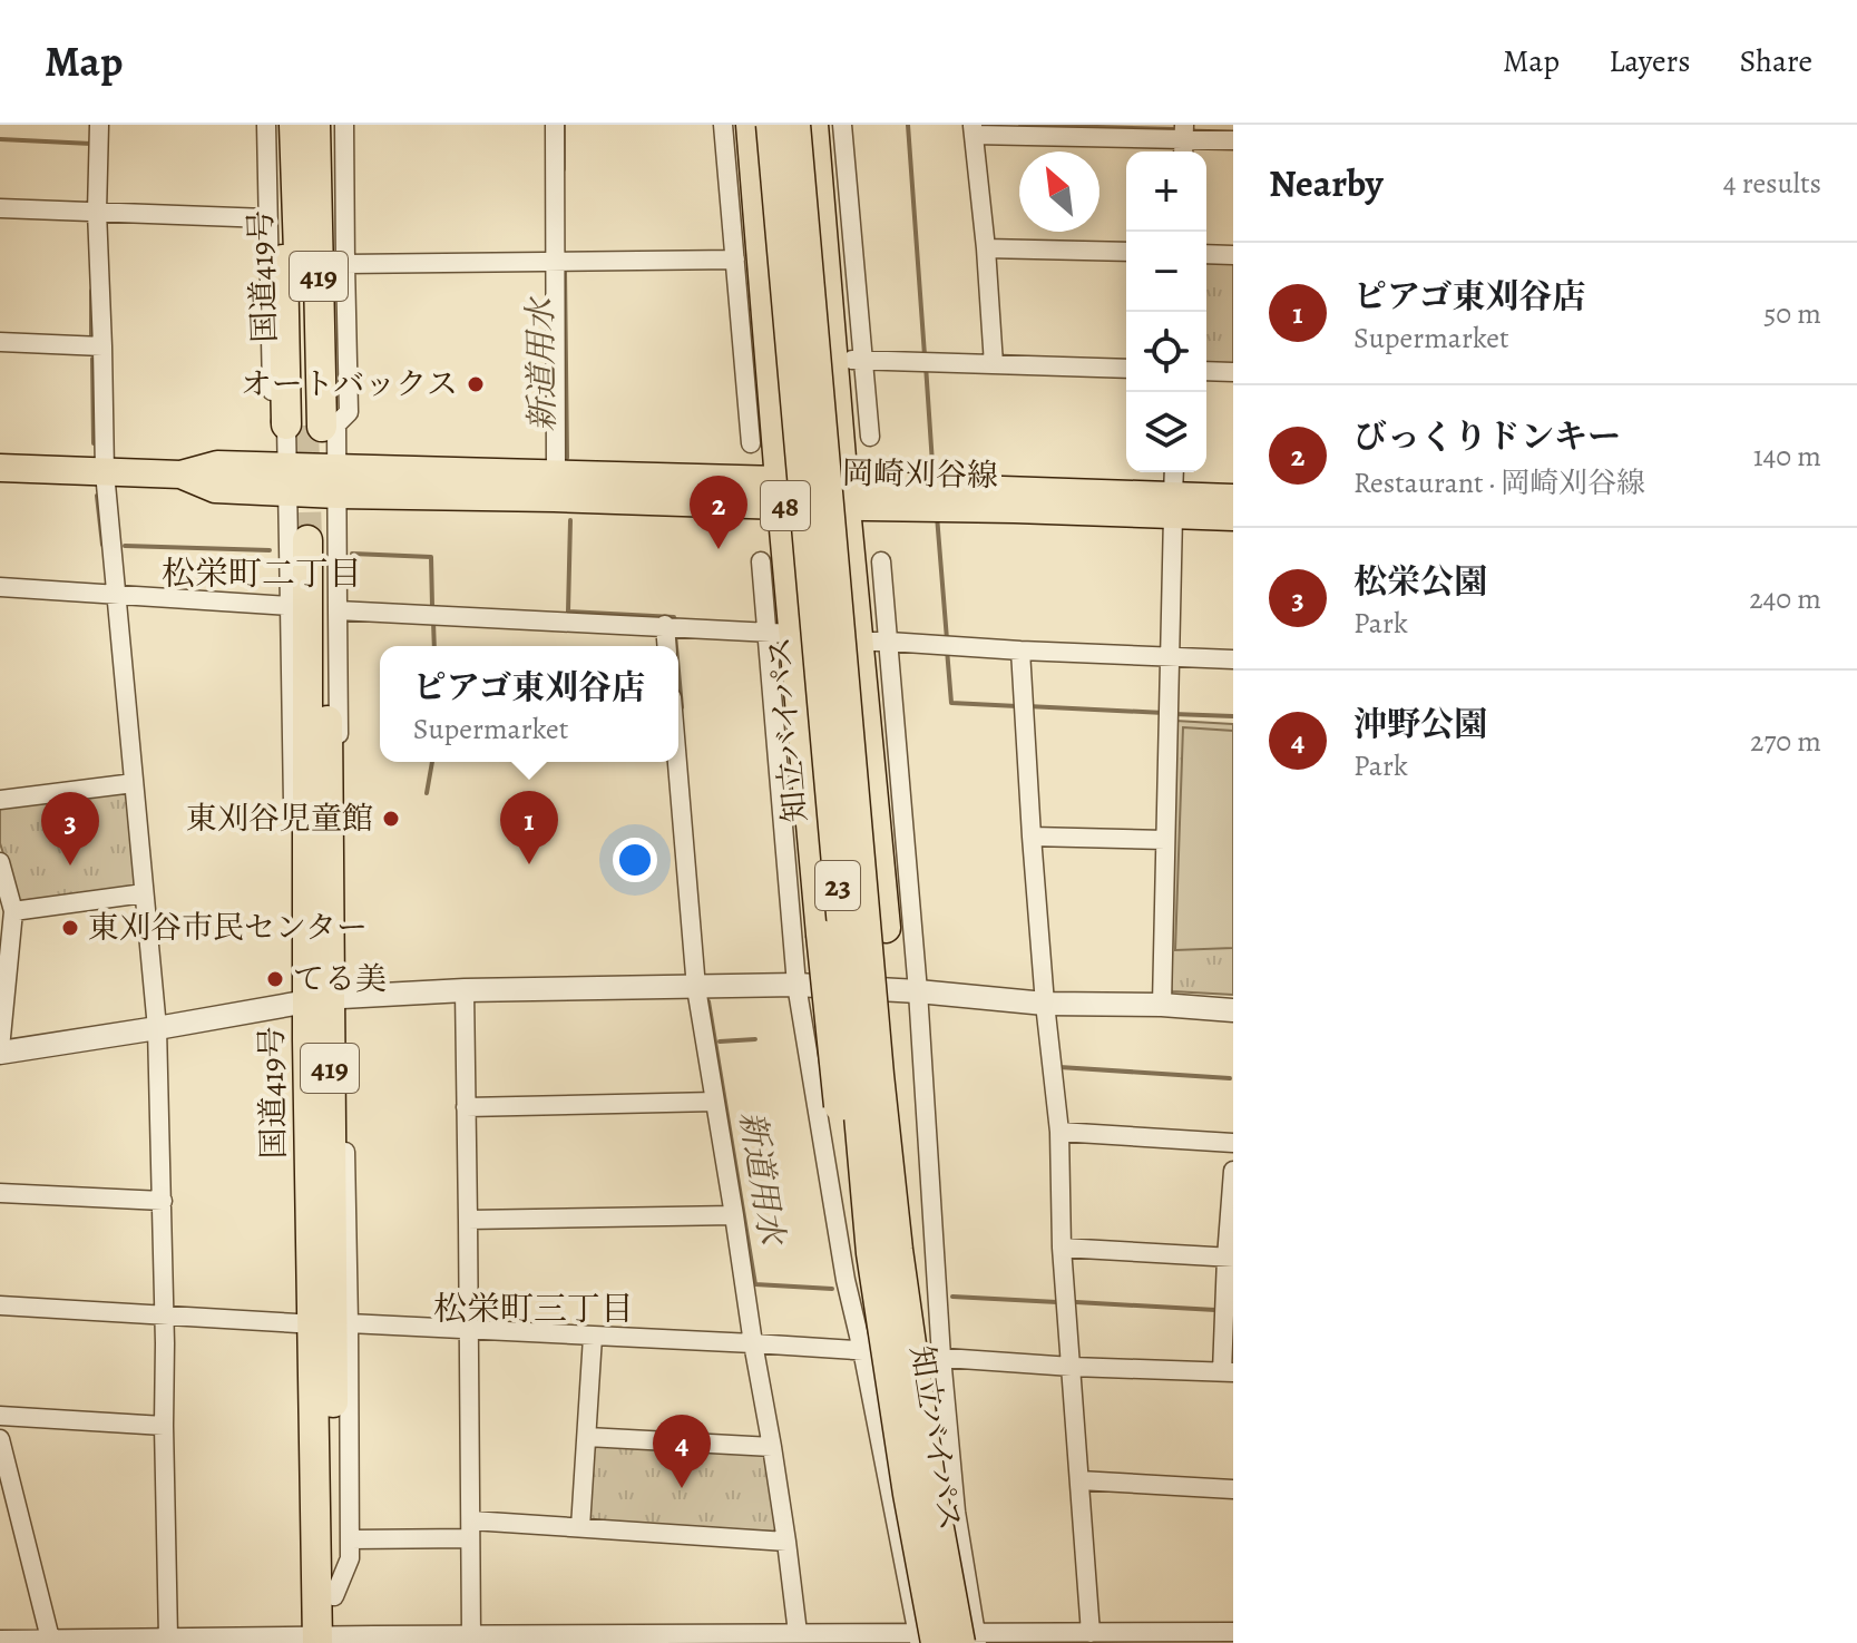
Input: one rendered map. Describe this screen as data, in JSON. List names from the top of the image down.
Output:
{
  "streets": {
    "highway": [
      "国道419号",
      "419",
      "知立バイパス",
      "23"
    ],
    "main road": ["岡崎刈谷線", "48"]
  },
  "districts": ["松栄町二丁目", "松栄町三丁目"],
  "water": ["新道用水"],
  "places": [
    "オートバックス",
    "東刈谷児童館",
    "東刈谷市民センター",
    "てる美"
  ],
  "north": "top left",
  "page": {
    "header": "Map",
    "nav": ["Map", "Layers", "Share"],
    "heading": ["Nearby", "4 results"],
    "map_buttons": ["+", "−"],
    "list": [
      {
        "mark": "1",
        "name": "ピアゴ東刈谷店",
        "note": "Supermarket",
        "value": "50 m"
      },
      {
        "mark": "2",
        "name": "びっくりドンキー",
        "note": "Restaurant · 岡崎刈谷線",
        "value": "140 m"
      },
      {
        "mark": "3",
        "name": "松栄公園",
        "note": "Park",
        "value": "240 m"
      },
      {
        "mark": "4",
        "name": "沖野公園",
        "note": "Park",
        "value": "270 m"
      }
    ],
    "pins": [
      "2",
      "1",
      "3",
      "4"
    ],
    "popup": ["ピアゴ東刈谷店", "Supermarket"]
  }
}
